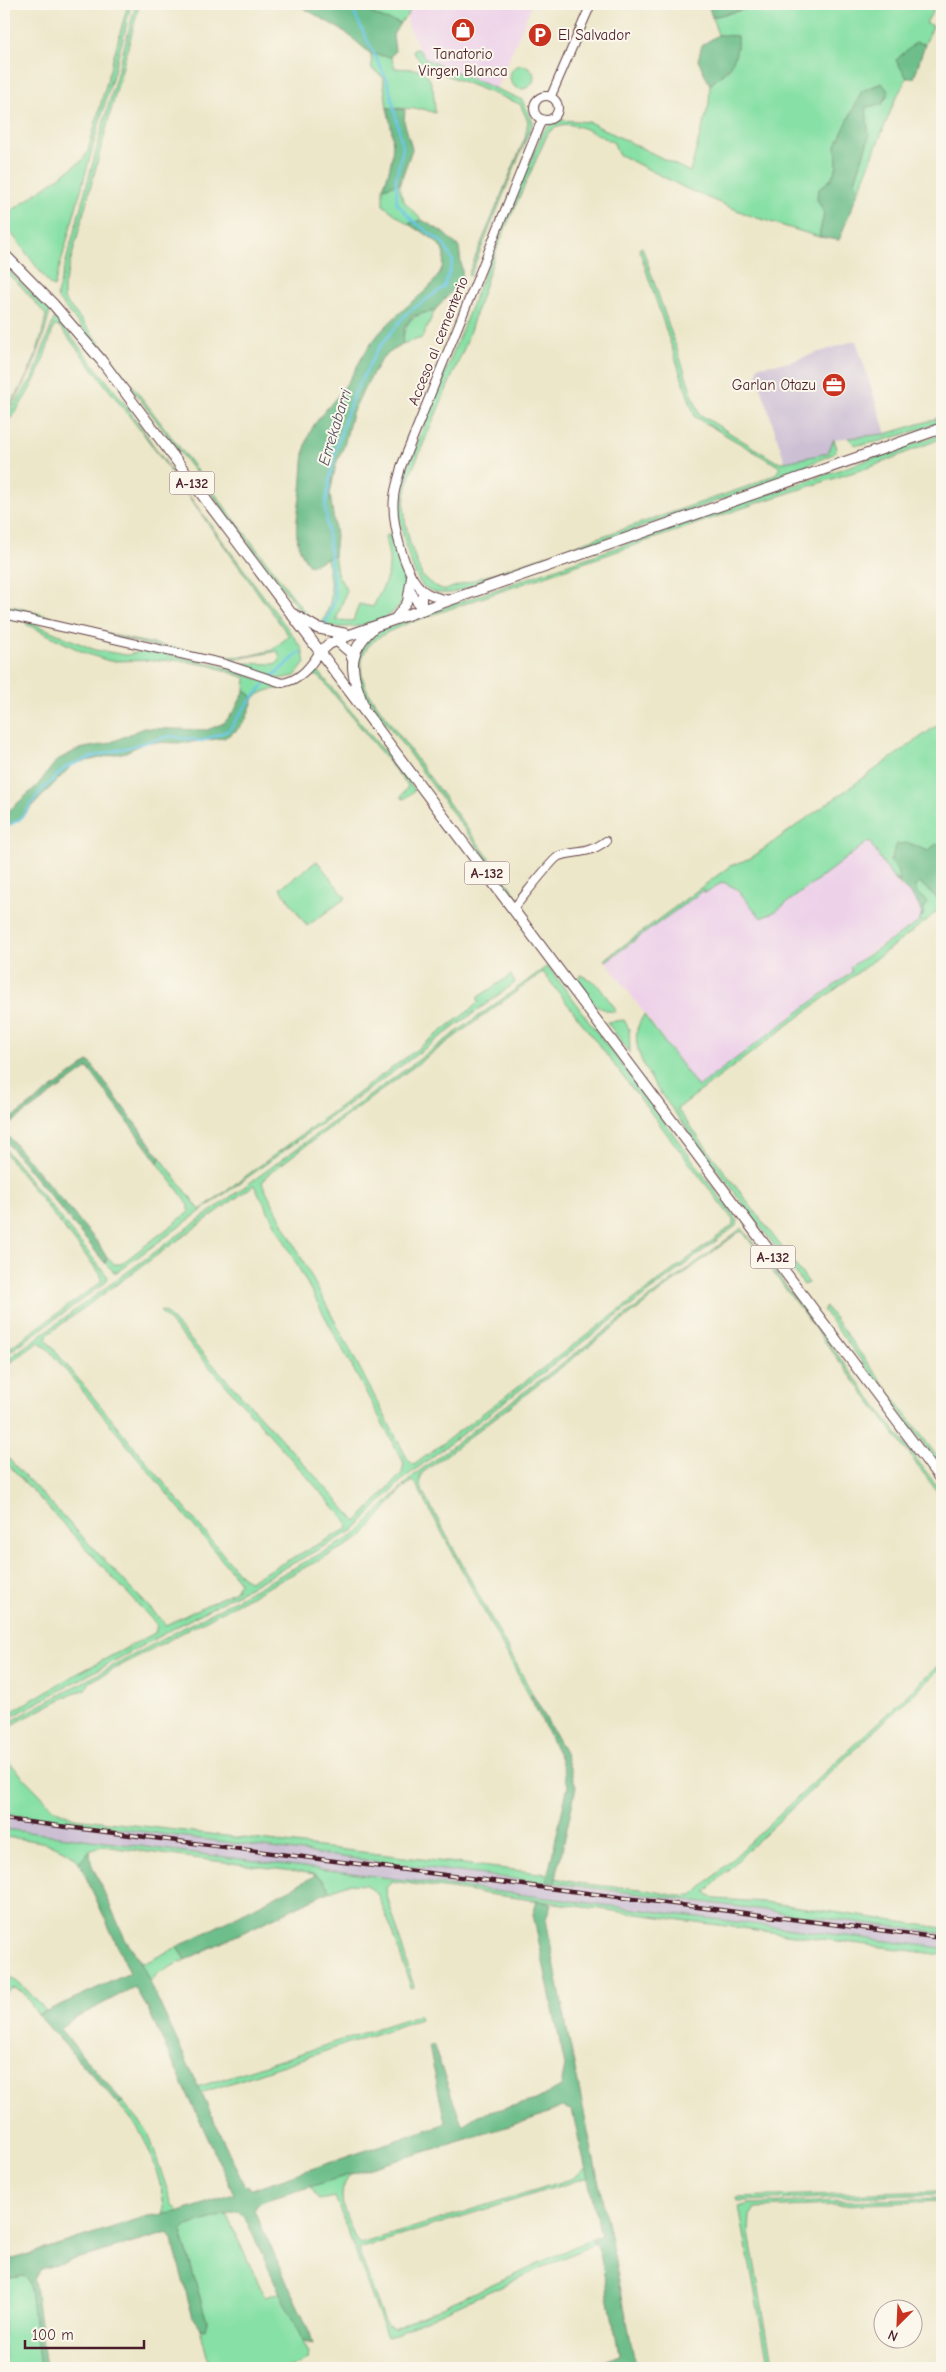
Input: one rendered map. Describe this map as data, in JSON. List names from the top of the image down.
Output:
{
  "streets": {
    "main road": ["A-132"],
    "street": ["Acceso al cementerio"]
  },
  "water": ["Errekabarri"],
  "places": {
    "shop": ["Tanatorio Virgen Blanca"],
    "parking": ["El Salvador"],
    "office": ["Garlan Otazu"]
  },
  "scale_bar": "100 m",
  "north": "bottom left"
}
